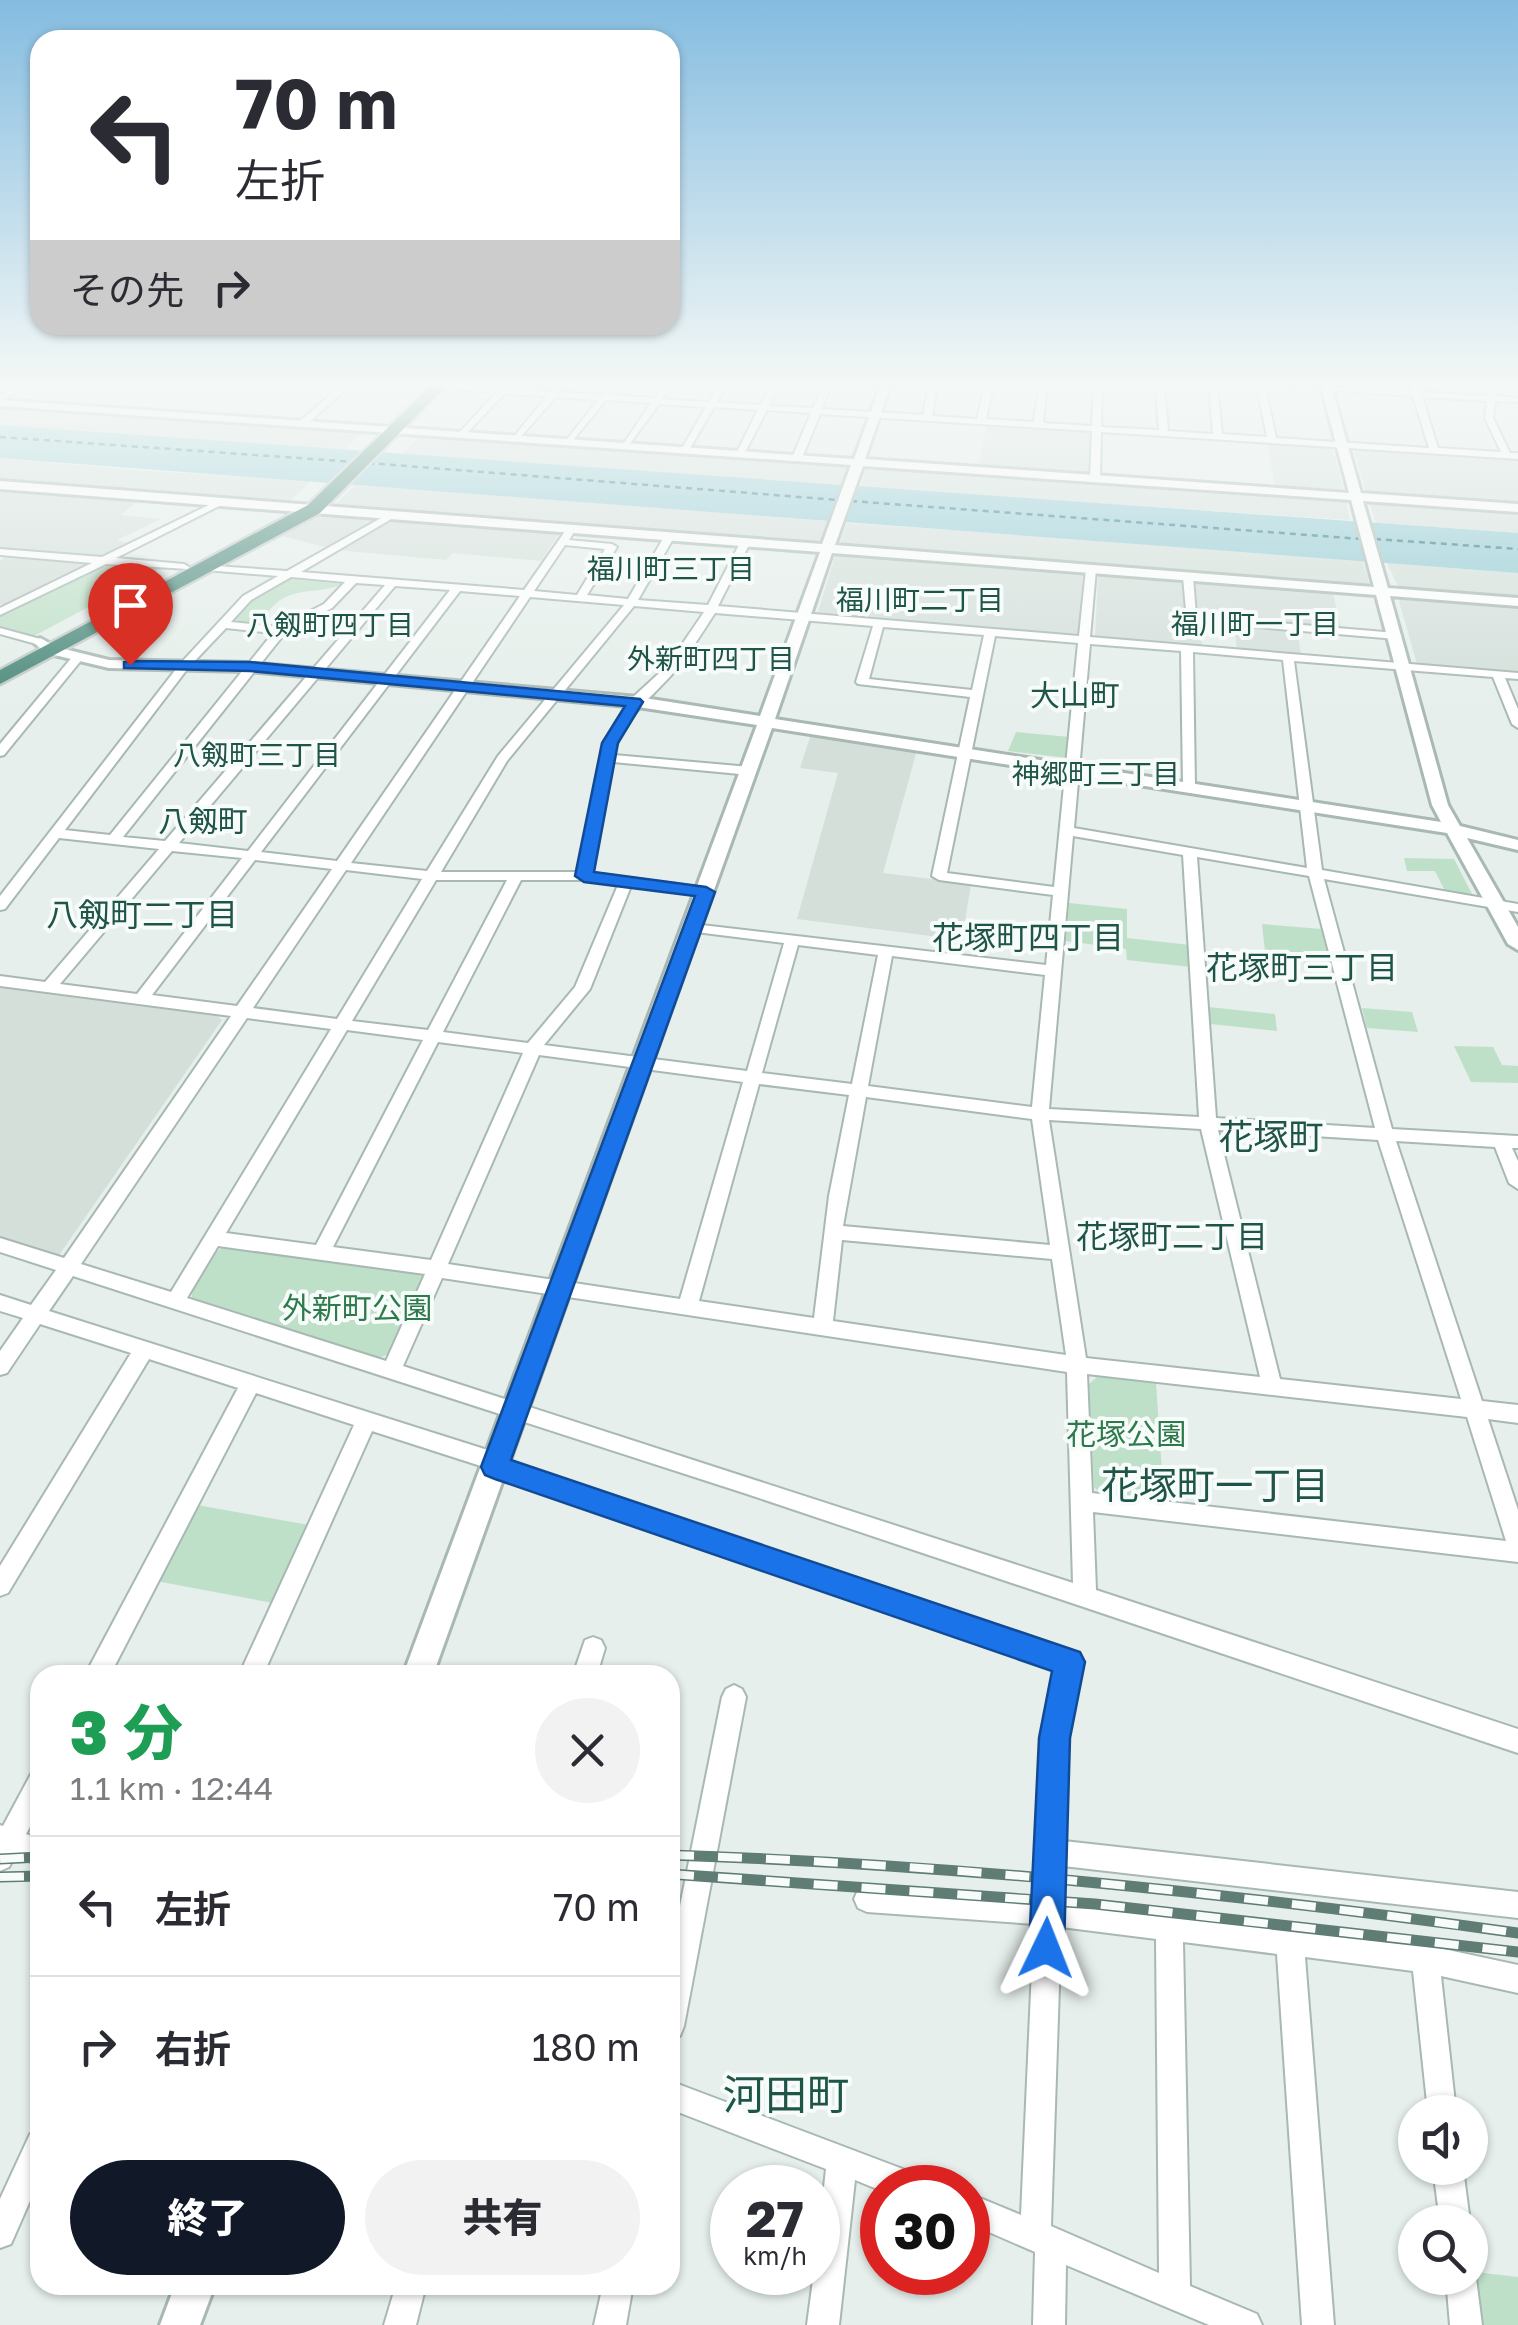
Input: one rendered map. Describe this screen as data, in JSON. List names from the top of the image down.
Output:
{
  "districts": [
    "福川町三丁目",
    "福川町二丁目",
    "福川町一丁目",
    "八剱町四丁目",
    "外新町四丁目",
    "大山町",
    "八剱町三丁目",
    "神郷町三丁目",
    "八剱町",
    "八剱町二丁目",
    "花塚町四丁目",
    "花塚町三丁目",
    "花塚町",
    "花塚町二丁目",
    "花塚町一丁目",
    "河田町"
  ],
  "parks": ["外新町公園", "花塚公園"],
  "page": {
    "turn": ["70 m", "左折"],
    "then": "その先",
    "heading": ["3 分", "1.1 km · 12:44"],
    "list": [
      {
        "name": "左折",
        "value": "70 m"
      },
      {
        "name": "右折",
        "value": "180 m"
      }
    ],
    "buttons": ["終了", "共有"],
    "speed": "27 km/h",
    "limit": "30"
  }
}
